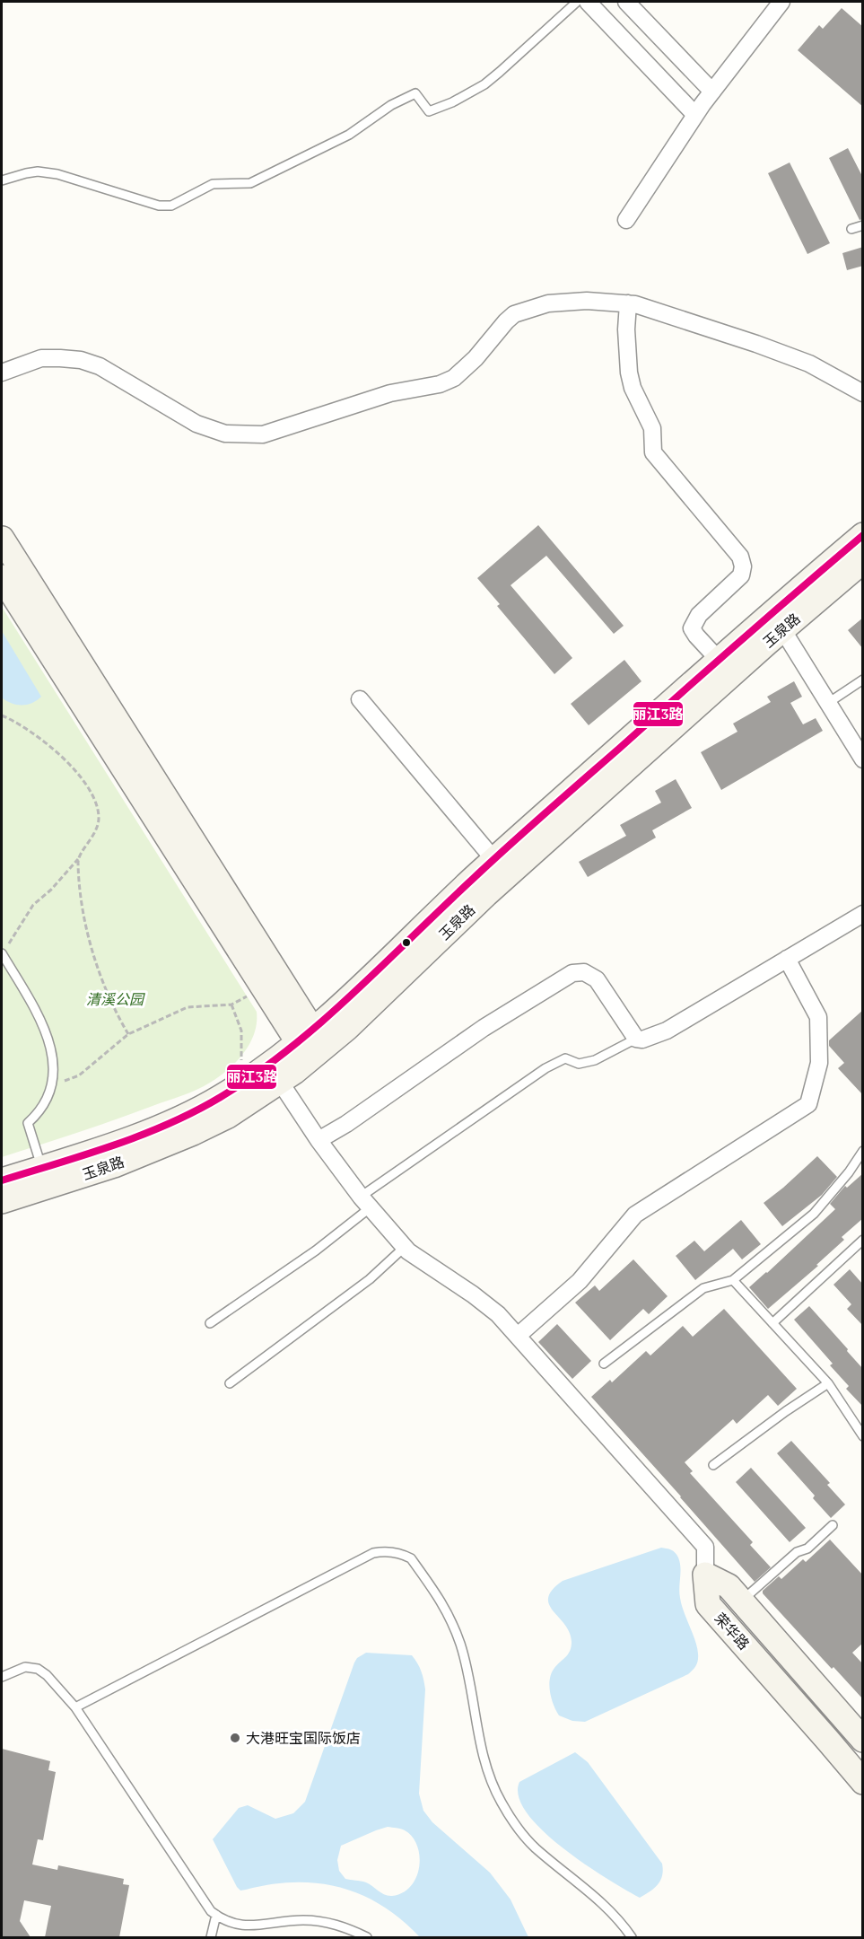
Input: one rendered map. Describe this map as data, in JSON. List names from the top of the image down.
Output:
{
  "streets": {
    "main road": ["玉泉路", "荣华路"]
  },
  "parks": ["清溪公园"],
  "places": ["大港旺宝国际饭店"],
  "lines": ["transit line 丽江3路"]
}
